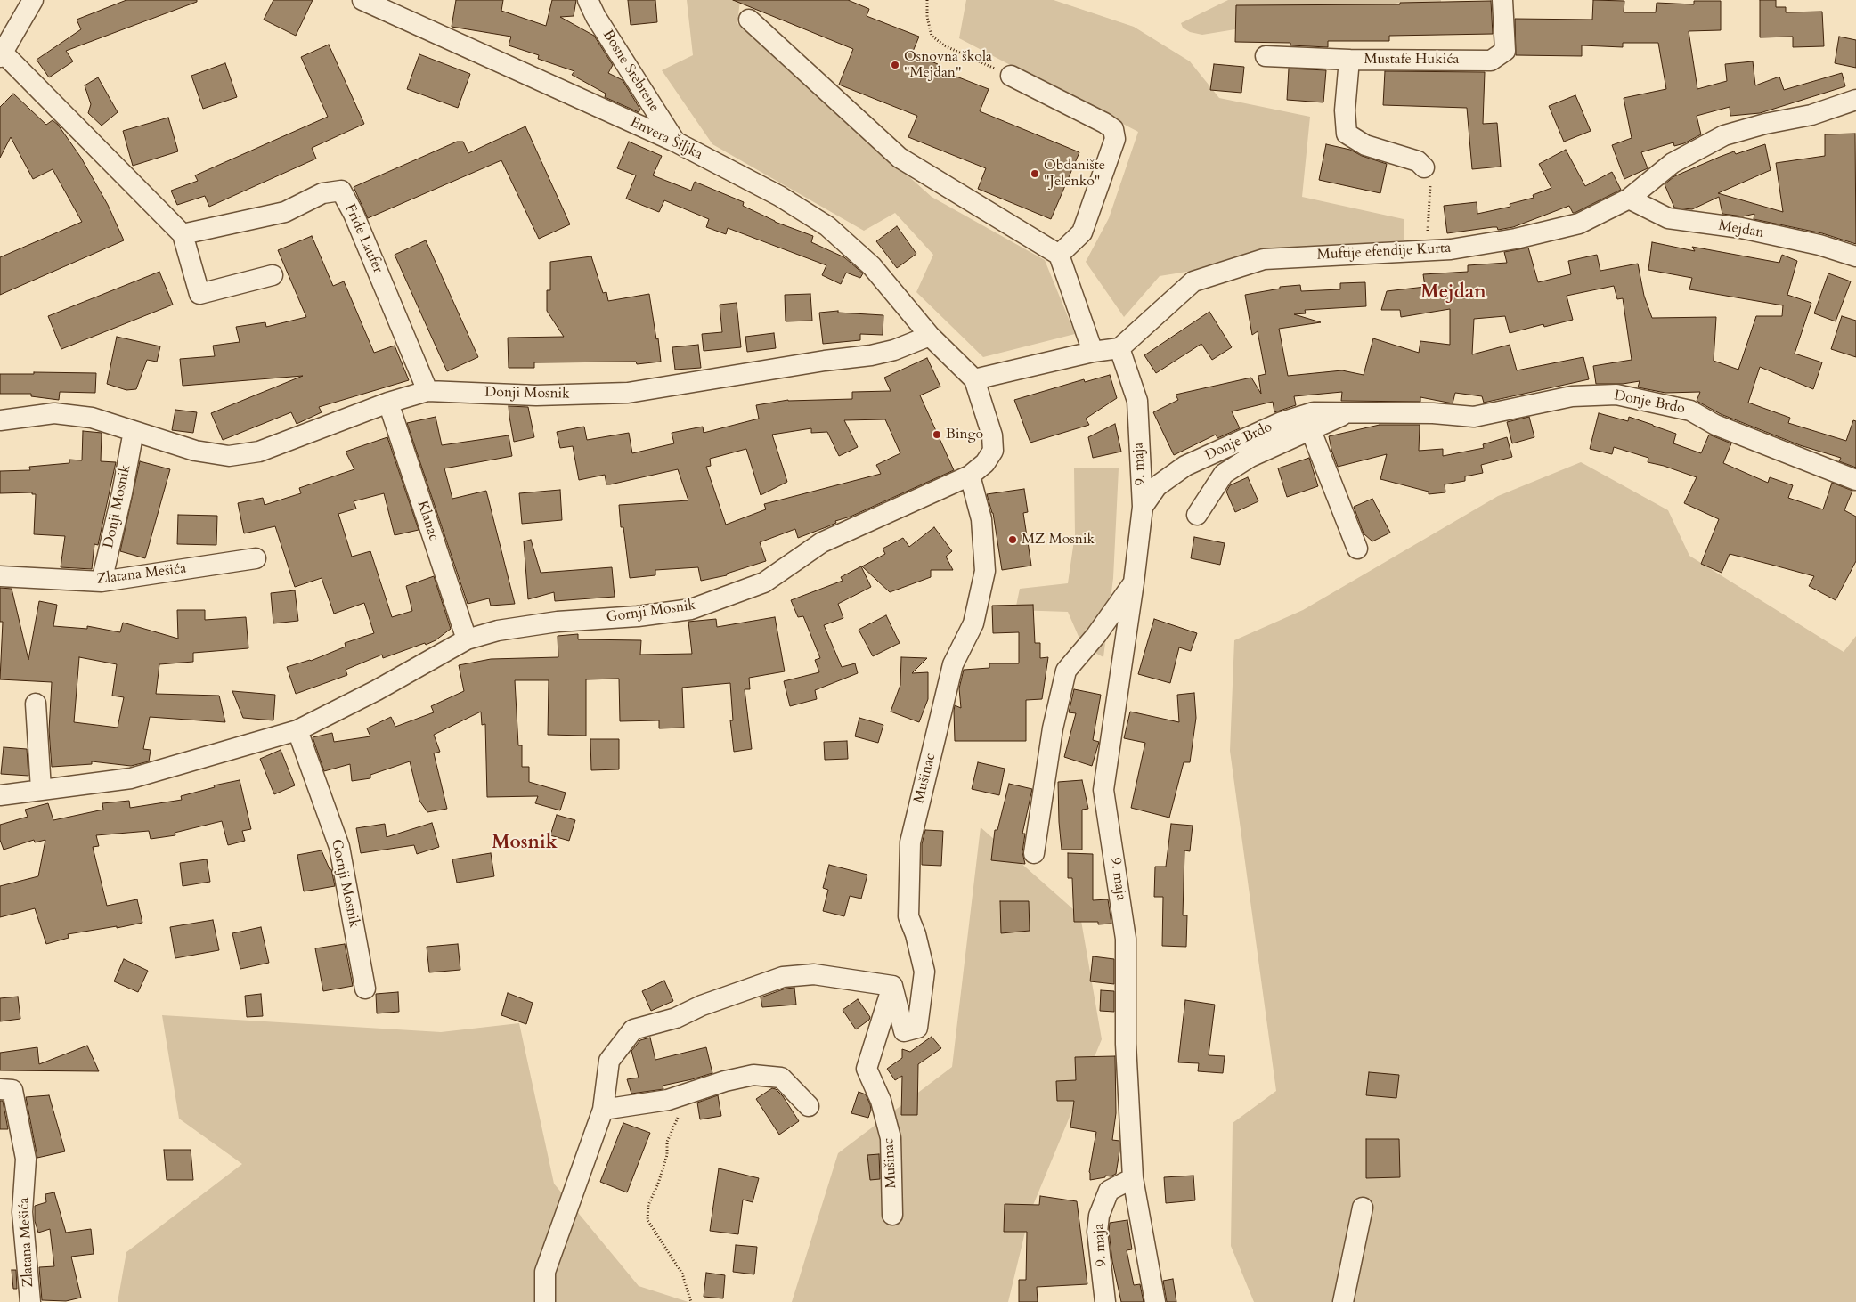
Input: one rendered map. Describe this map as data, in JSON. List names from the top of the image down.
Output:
{
  "streets": {
    "street": [
      "Mustafe Hukića",
      "Bosne Srebrene",
      "Envera Šiljka",
      "Mejdan",
      "Fride Laufer",
      "Muftije efendije Kurta",
      "Donji Mosnik",
      "Donje Brdo",
      "9. maja",
      "Klanac",
      "Zlatana Mešića",
      "Gornji Mosnik",
      "Mušinac"
    ]
  },
  "crossings": [
    ["Bosne Srebrene", "Envera Šiljka"],
    ["Envera Šiljka", "Donji Mosnik"],
    ["Mejdan", "Muftije efendije Kurta"],
    ["Fride Laufer", "Donji Mosnik"],
    ["Muftije efendije Kurta", "9. maja"],
    ["Donji Mosnik", "Klanac"],
    ["Donji Mosnik", "Zlatana Mešića"],
    ["Donje Brdo", "9. maja"],
    ["Klanac", "Gornji Mosnik"],
    ["Gornji Mosnik", "Mušinac"]
  ],
  "districts": ["Mejdan", "Mosnik"],
  "places": [
    "Osnovna škola \"Mejdan\"",
    "Obdanište \"Jelenko\"",
    "Bingo",
    "MZ Mosnik"
  ]
}
